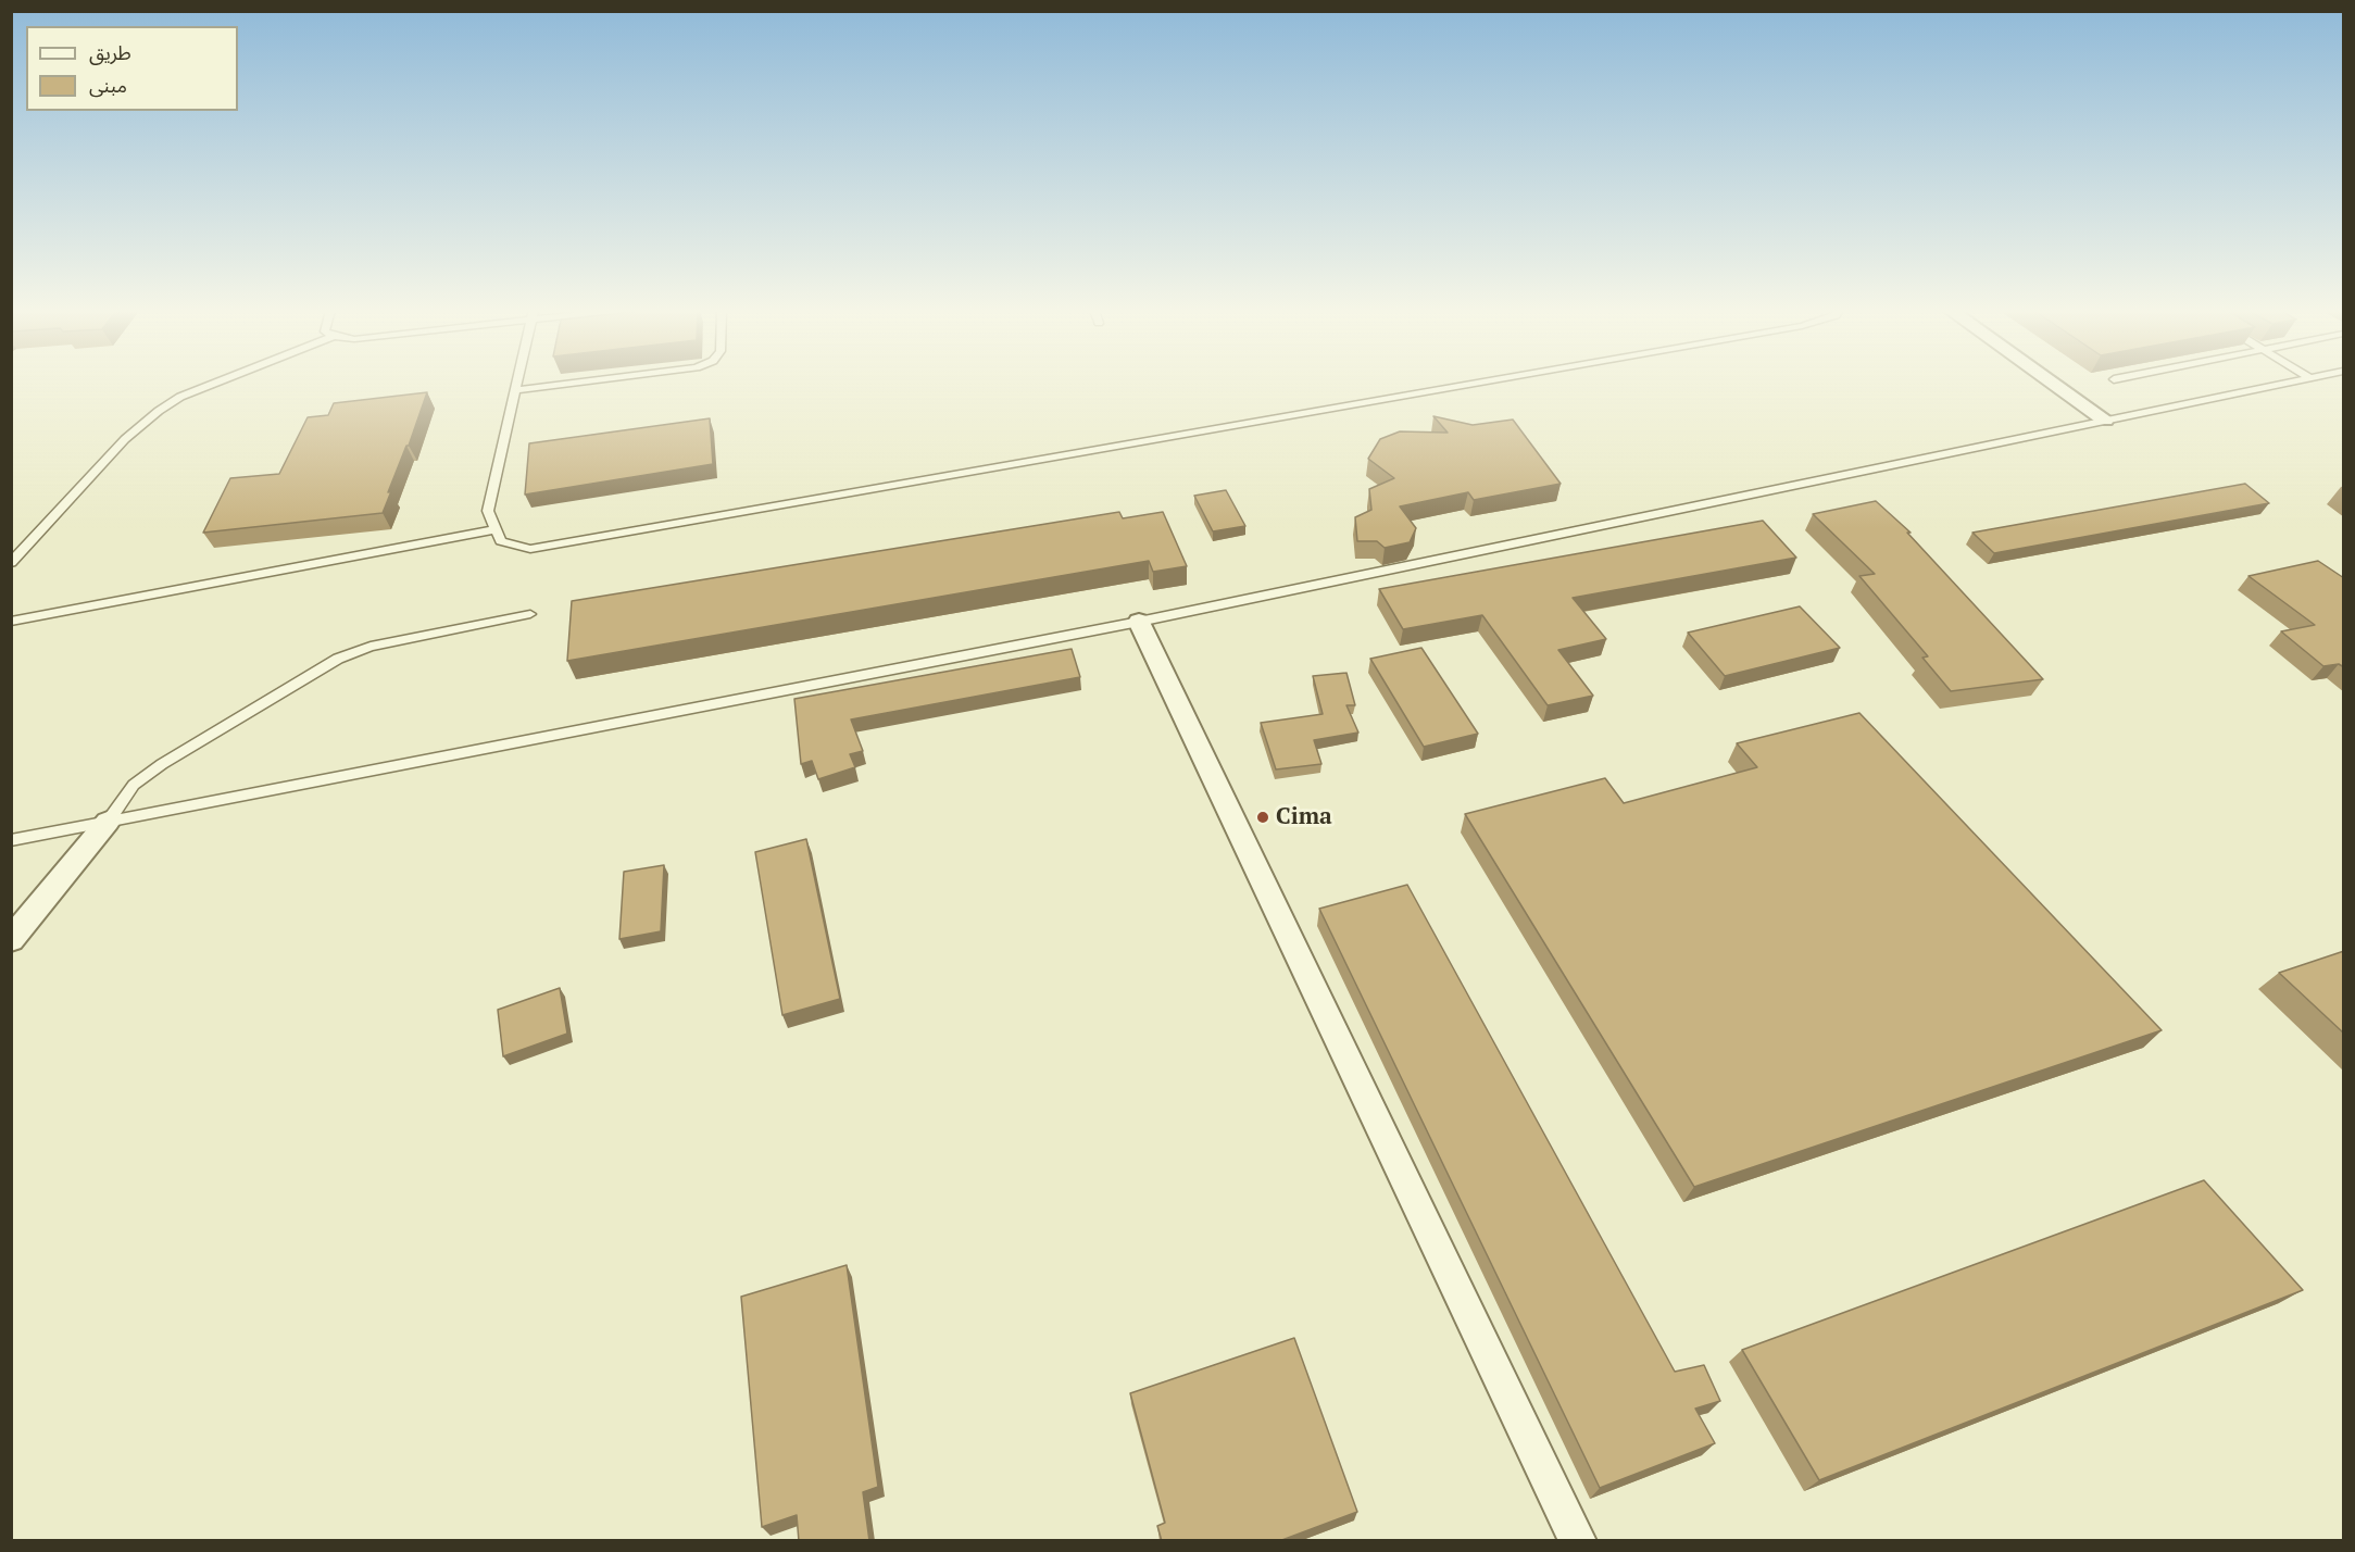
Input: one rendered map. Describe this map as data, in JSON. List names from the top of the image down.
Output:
{
  "places": ["Cima"],
  "legend": ["طريق", "مبنى"]
}
